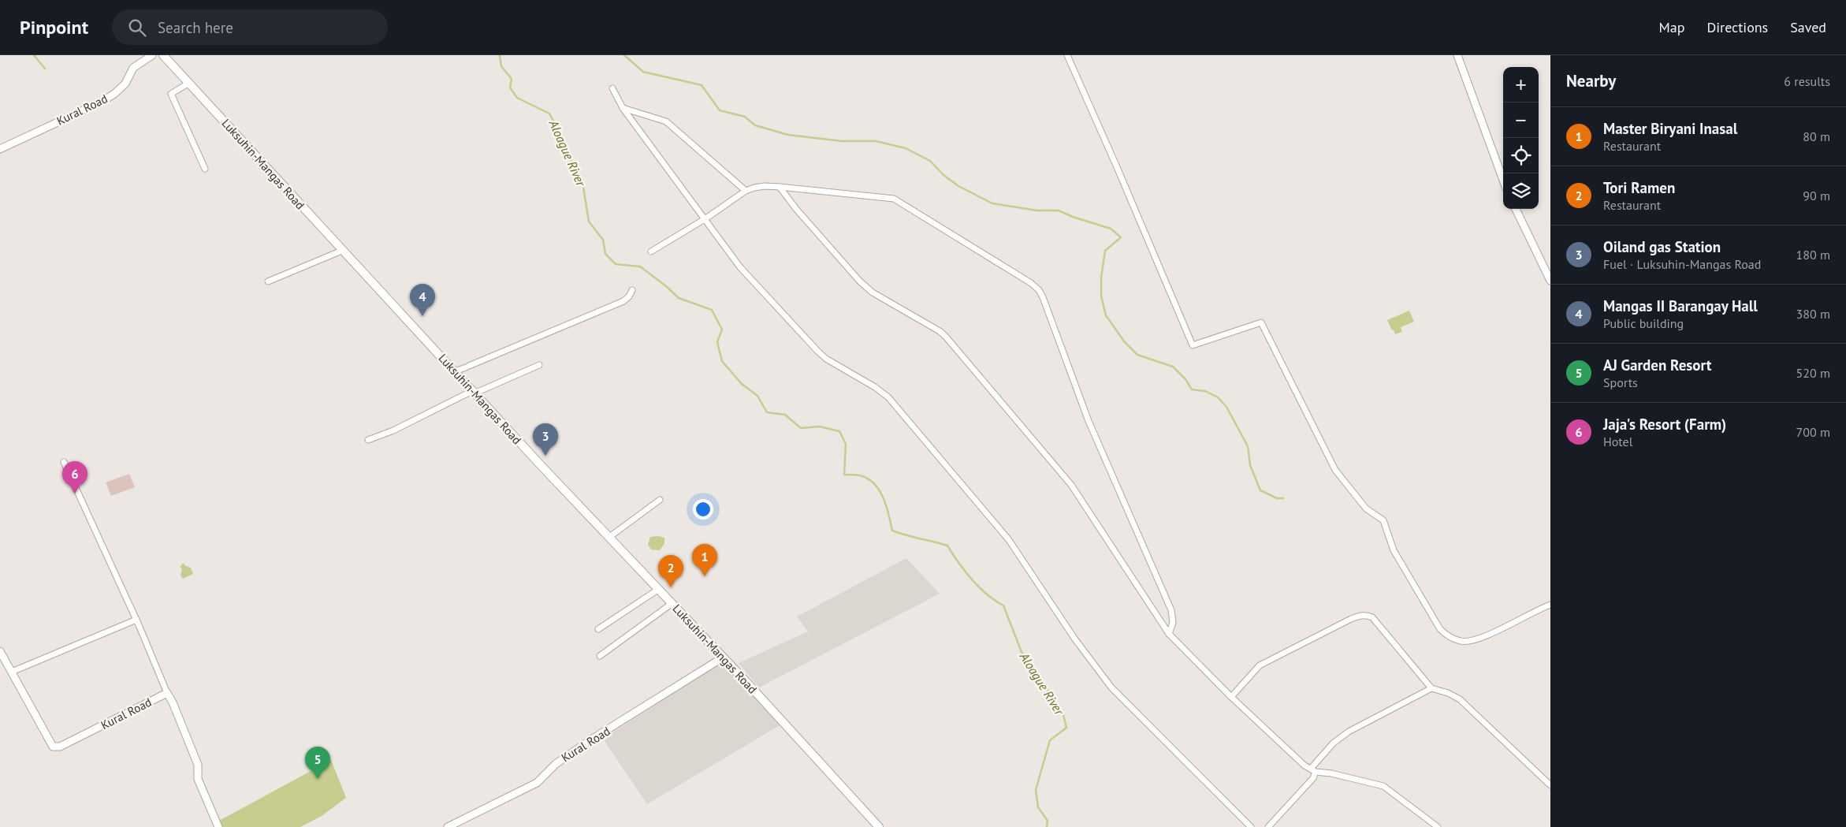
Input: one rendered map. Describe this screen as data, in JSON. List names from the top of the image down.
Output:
{
  "streets": {
    "main road": ["Luksuhin-Mangas Road"],
    "street": ["Kural Road"]
  },
  "crossings": [
    ["Kural Road", "Luksuhin-Mangas Road"]
  ],
  "water": ["Aloague River"],
  "page": {
    "header": "Pinpoint",
    "search": "Search here",
    "nav": ["Map", "Directions", "Saved"],
    "heading": ["Nearby", "6 results"],
    "map_buttons": ["+", "−"],
    "list": [
      {
        "mark": "1",
        "name": "Master Biryani Inasal",
        "note": "Restaurant",
        "value": "80 m"
      },
      {
        "mark": "2",
        "name": "Tori Ramen",
        "note": "Restaurant",
        "value": "90 m"
      },
      {
        "mark": "3",
        "name": "Oiland gas Station",
        "note": "Fuel · Luksuhin-Mangas Road",
        "value": "180 m"
      },
      {
        "mark": "4",
        "name": "Mangas II Barangay Hall",
        "note": "Public building",
        "value": "380 m"
      },
      {
        "mark": "5",
        "name": "AJ Garden Resort",
        "note": "Sports",
        "value": "520 m"
      },
      {
        "mark": "6",
        "name": "Jaja's Resort (Farm)",
        "note": "Hotel",
        "value": "700 m"
      }
    ],
    "pins": [
      "4",
      "3",
      "6",
      "1",
      "2",
      "5"
    ]
  }
}
